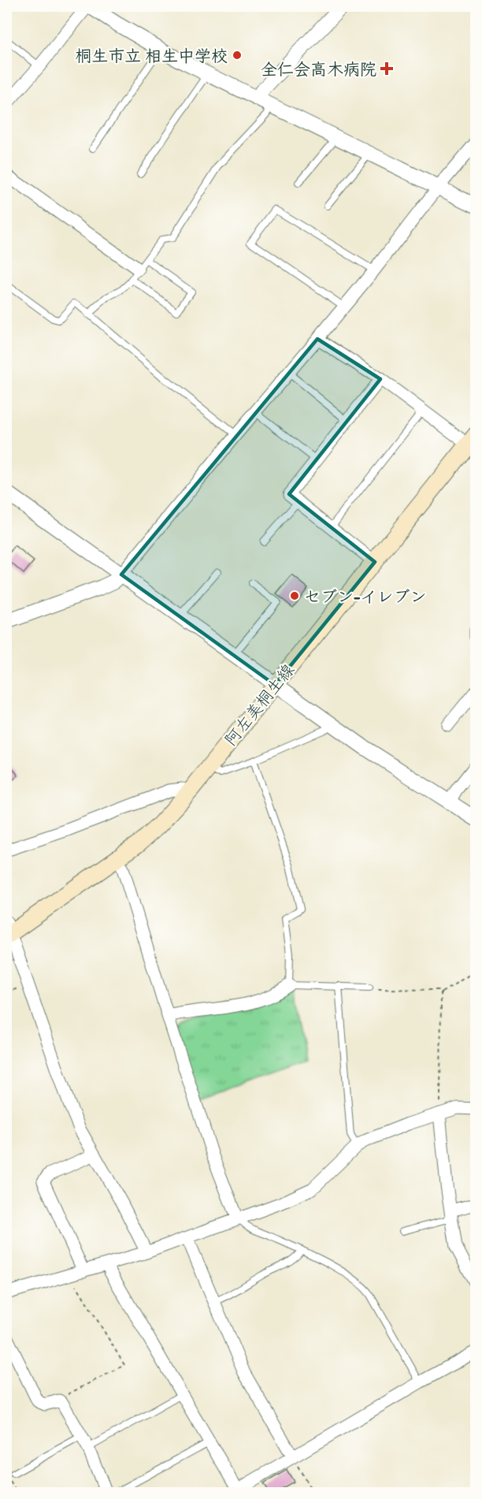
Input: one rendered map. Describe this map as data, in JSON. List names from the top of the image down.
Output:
{
  "streets": {
    "main road": ["阿左美桐生線"]
  },
  "places": {
    "other": ["桐生市立 相生中学校", "セブン-イレブン"],
    "health": ["全仁会高木病院"]
  }
}
